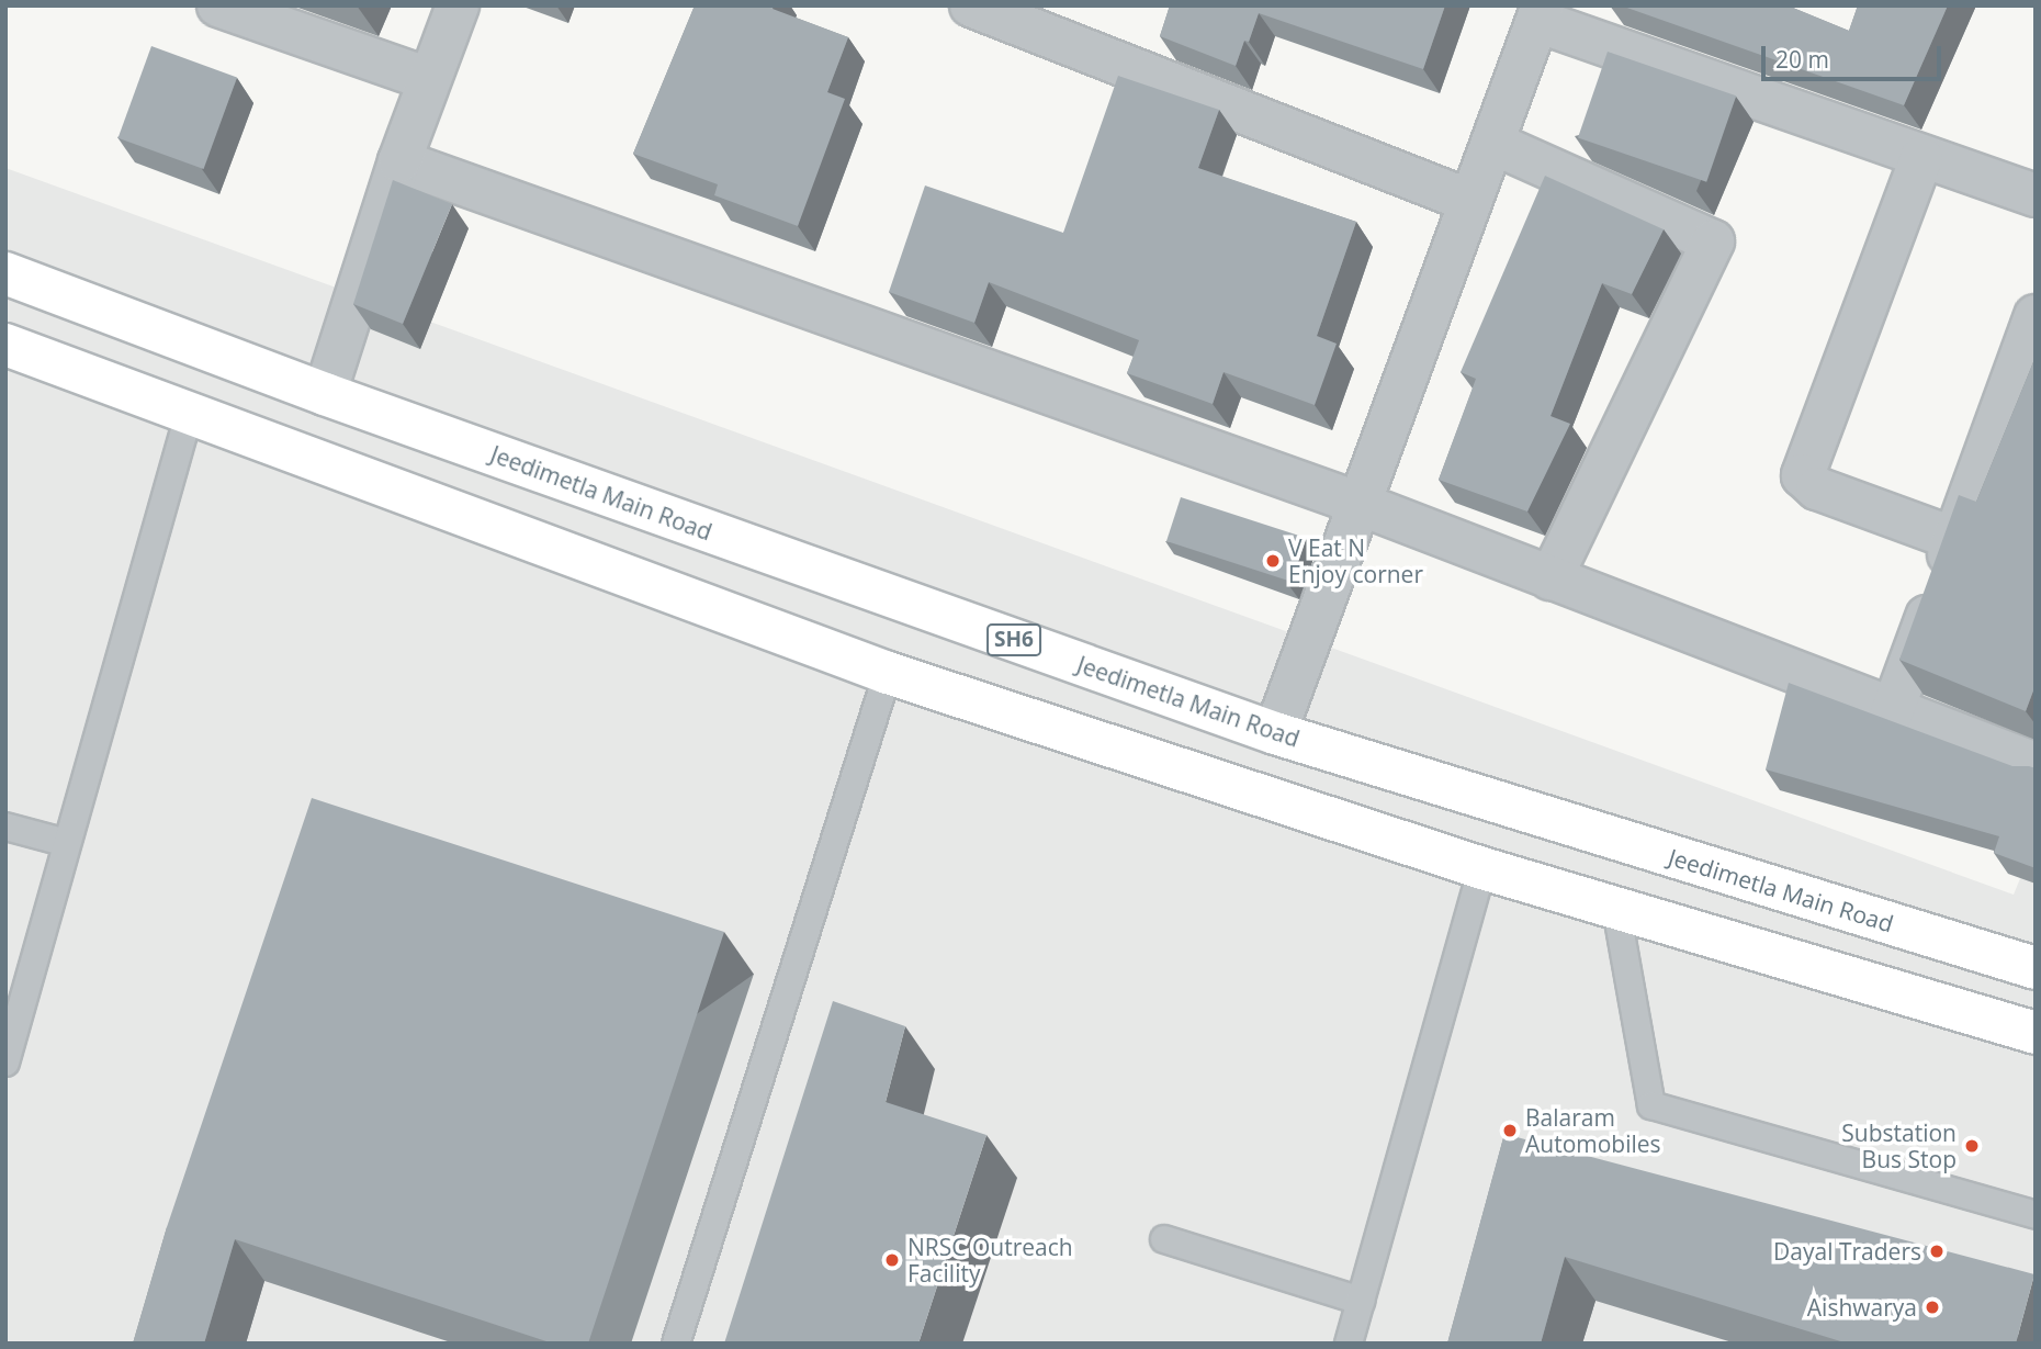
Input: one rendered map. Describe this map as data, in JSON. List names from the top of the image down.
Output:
{
  "streets": {
    "main road": ["Jeedimetla Main Road", "SH6"]
  },
  "places": [
    "V Eat N Enjoy corner",
    "Balaram Automobiles",
    "Substation Bus Stop",
    "Dayal Traders",
    "NRSC Outreach Facility",
    "Aishwarya"
  ],
  "scale_bar": "20 m"
}
